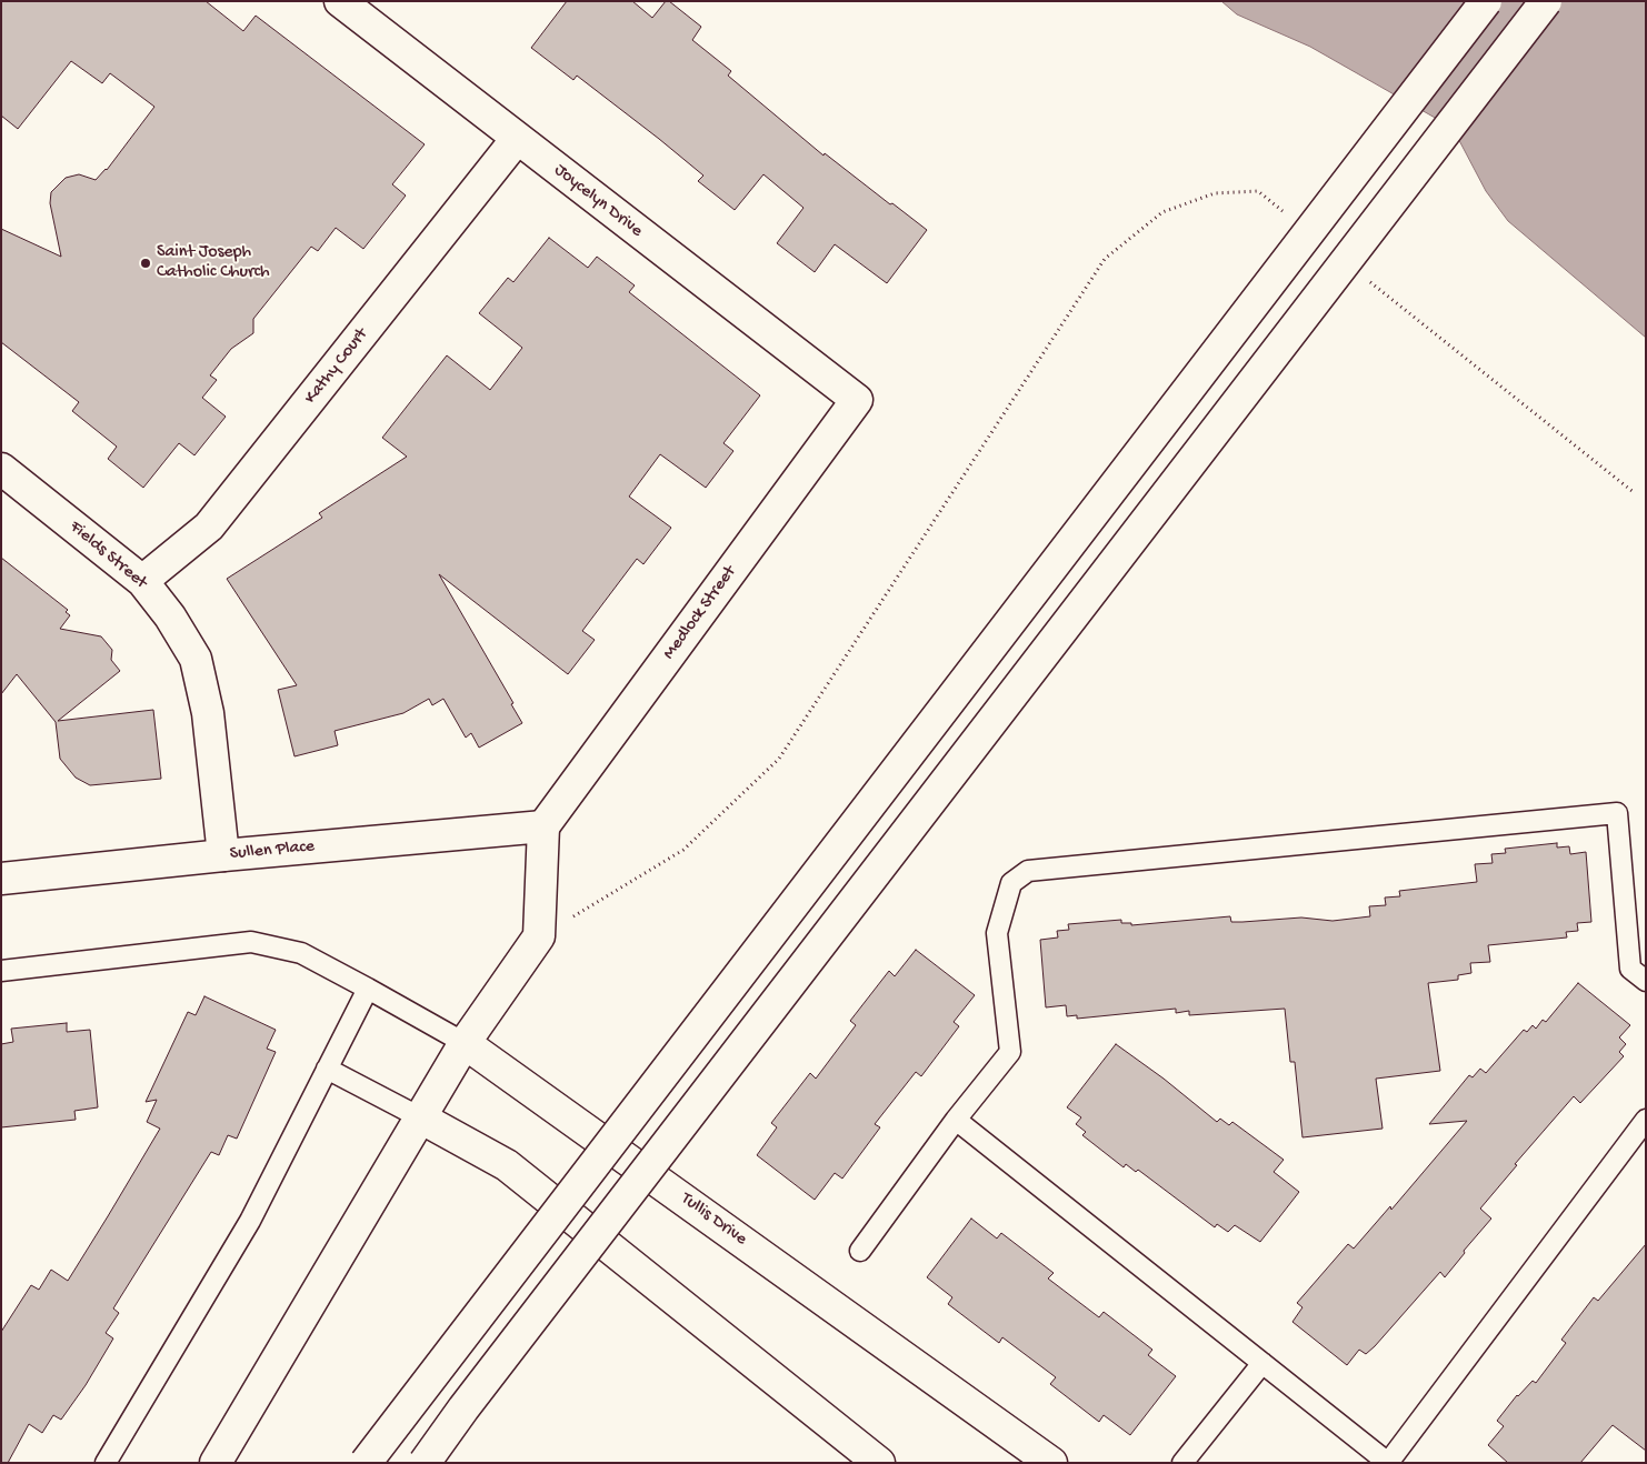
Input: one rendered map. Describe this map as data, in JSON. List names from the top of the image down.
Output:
{
  "streets": {
    "street": [
      "Joycelyn Drive",
      "Kathy Court",
      "Fields Street",
      "Medlock Street",
      "Sullen Place",
      "Tullis Drive"
    ]
  },
  "crossings": [
    ["Joycelyn Drive", "Kathy Court"],
    ["Joycelyn Drive", "Medlock Street"],
    ["Kathy Court", "Fields Street"],
    ["Fields Street", "Sullen Place"],
    ["Medlock Street", "Sullen Place"]
  ],
  "places": ["Saint Joseph Catholic Church"]
}
